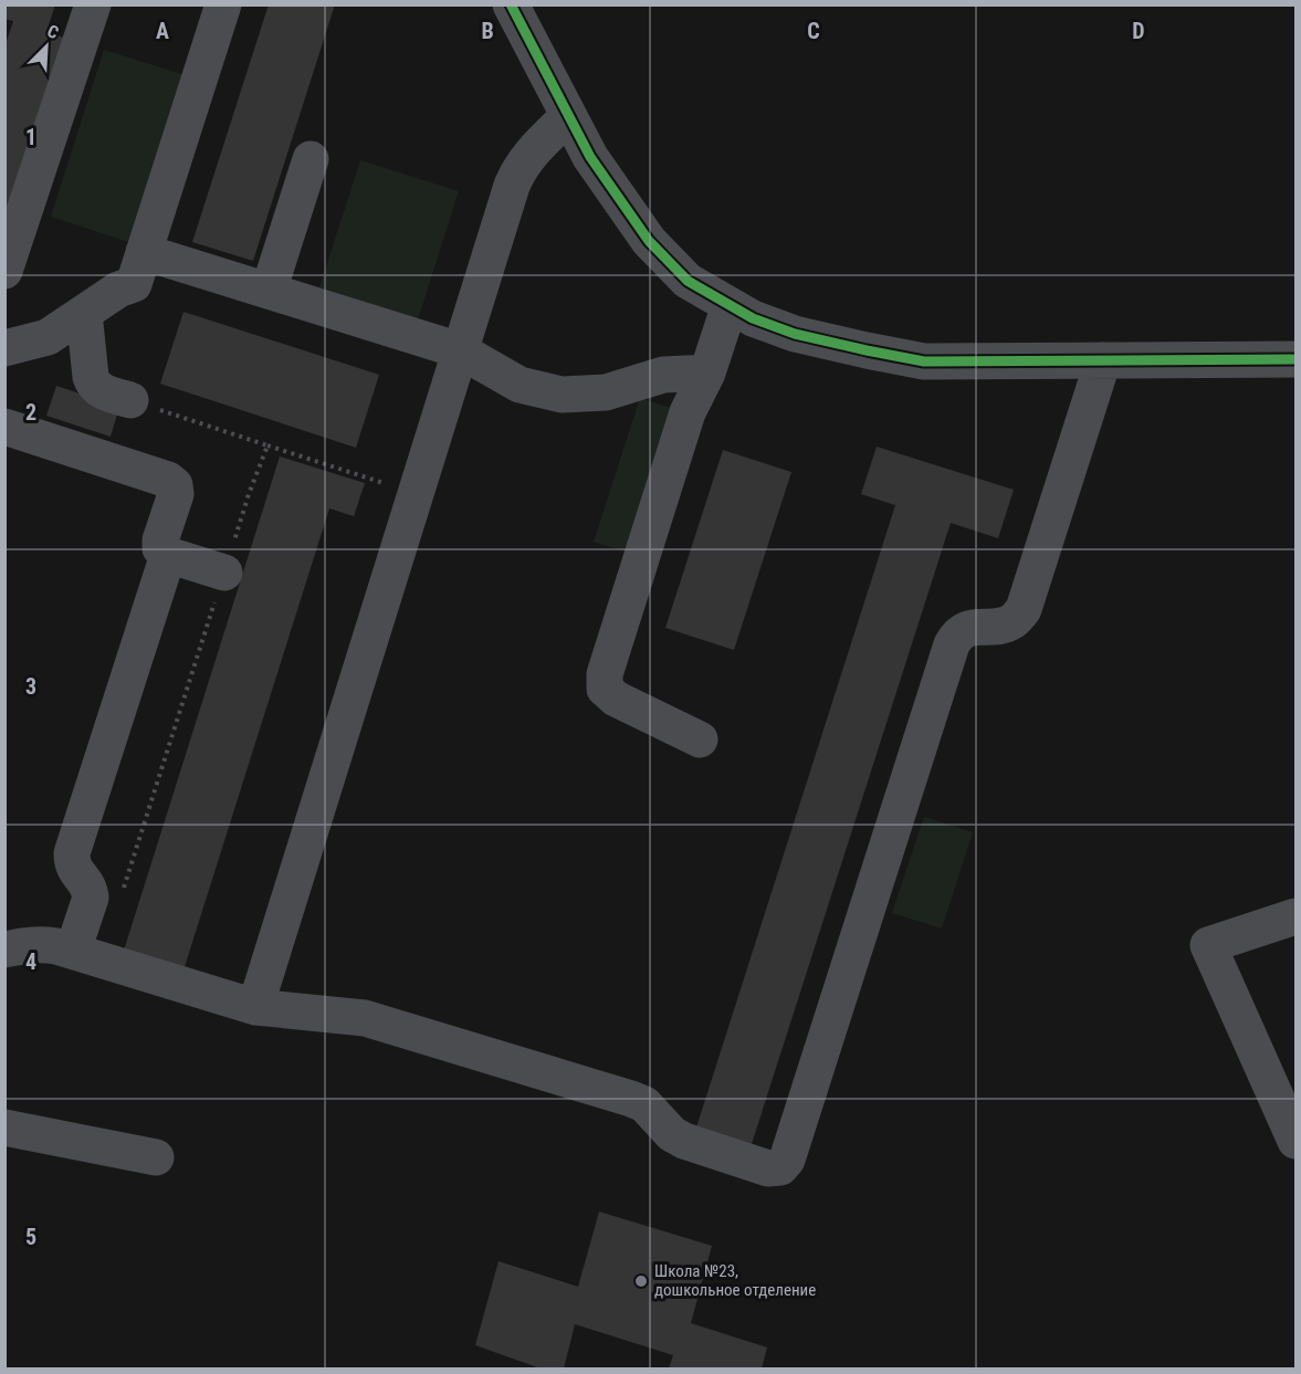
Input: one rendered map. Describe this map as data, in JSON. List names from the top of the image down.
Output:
{
  "places": ["Школа №23, дошкольное отделение"],
  "north": "top right",
  "grid": {
    "columns": [
      "A",
      "B",
      "C",
      "D"
    ],
    "rows": [
      "1",
      "2",
      "3",
      "4",
      "5"
    ]
  }
}
